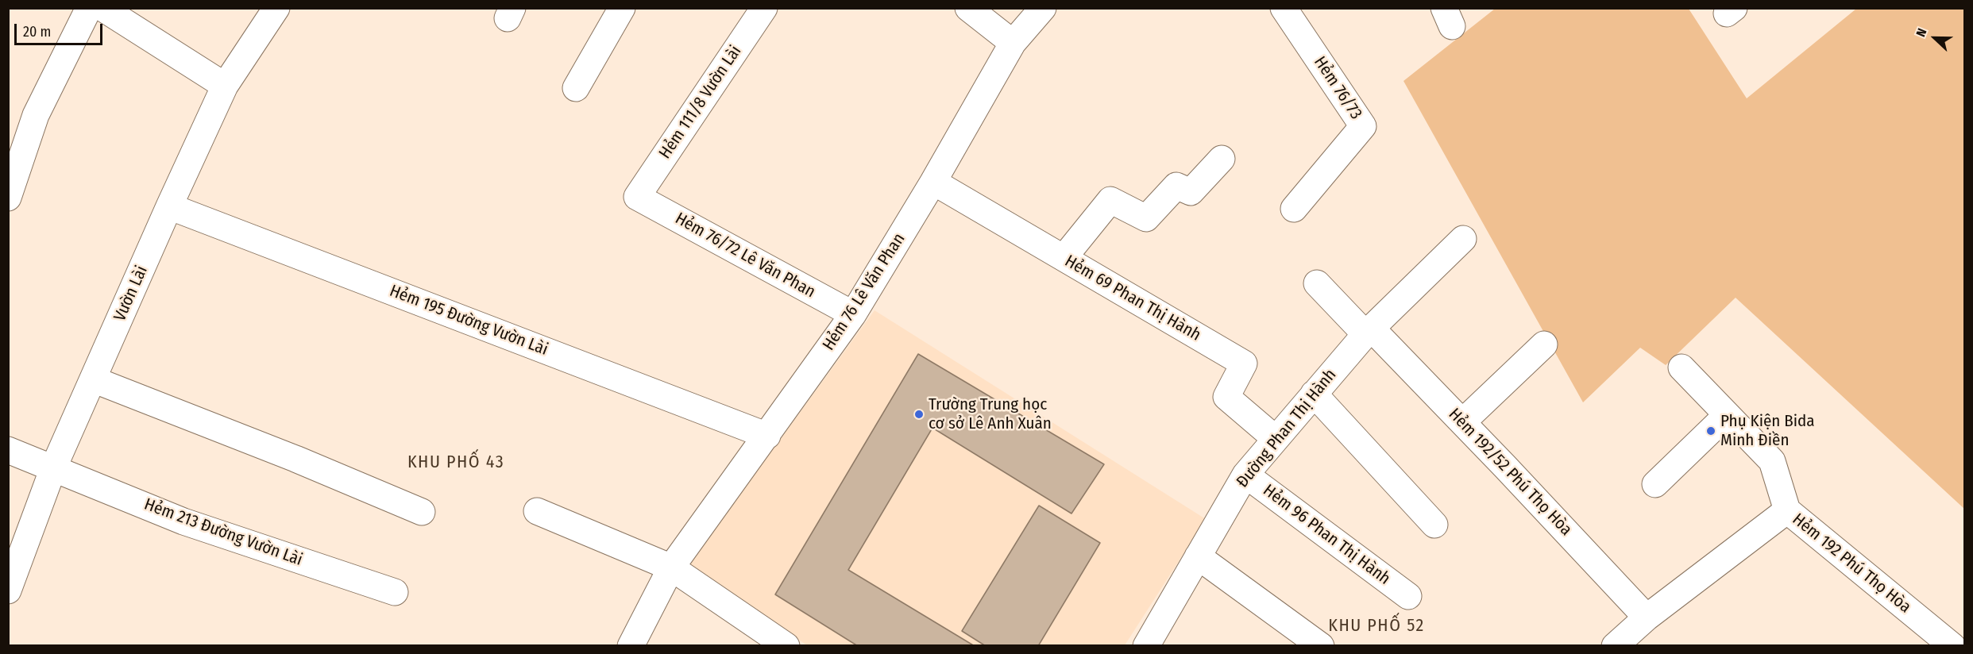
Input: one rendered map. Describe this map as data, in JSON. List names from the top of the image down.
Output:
{
  "streets": {
    "street": [
      "Hẻm 76/73",
      "Hẻm 111/8 Vườn Lài",
      "Hẻm 76/72 Lê Văn Phan",
      "Hẻm 76 Lê Văn Phan",
      "Vườn Lài",
      "Hẻm 69 Phan Thị Hành",
      "Hẻm 195 Đường Vườn Lài",
      "Đường Phan Thị Hành",
      "Hẻm 192/52 Phú Thọ Hòa",
      "Hẻm 213 Đường Vườn Lài",
      "Hẻm 96 Phan Thị Hành",
      "Hẻm 192 Phú Thọ Hòa"
    ]
  },
  "crossings": [
    ["Hẻm 111/8 Vườn Lài", "Hẻm 76/72 Lê Văn Phan"],
    ["Hẻm 76/72 Lê Văn Phan", "Hẻm 76 Lê Văn Phan"],
    ["Hẻm 76 Lê Văn Phan", "Hẻm 69 Phan Thị Hành"],
    ["Hẻm 76 Lê Văn Phan", "Hẻm 195 Đường Vườn Lài"],
    ["Vườn Lài", "Hẻm 195 Đường Vườn Lài"],
    ["Vườn Lài", "Hẻm 213 Đường Vườn Lài"],
    ["Hẻm 69 Phan Thị Hành", "Đường Phan Thị Hành"],
    ["Đường Phan Thị Hành", "Hẻm 192/52 Phú Thọ Hòa"],
    ["Đường Phan Thị Hành", "Hẻm 96 Phan Thị Hành"],
    ["Hẻm 192/52 Phú Thọ Hòa", "Hẻm 192 Phú Thọ Hòa"]
  ],
  "districts": ["KHU PHỐ 43", "KHU PHỐ 52"],
  "places": ["Trường Trung học cơ sở Lê Anh Xuân", "Phụ Kiện Bida Minh Điền"],
  "scale_bar": "20 m",
  "north": "left"
}
